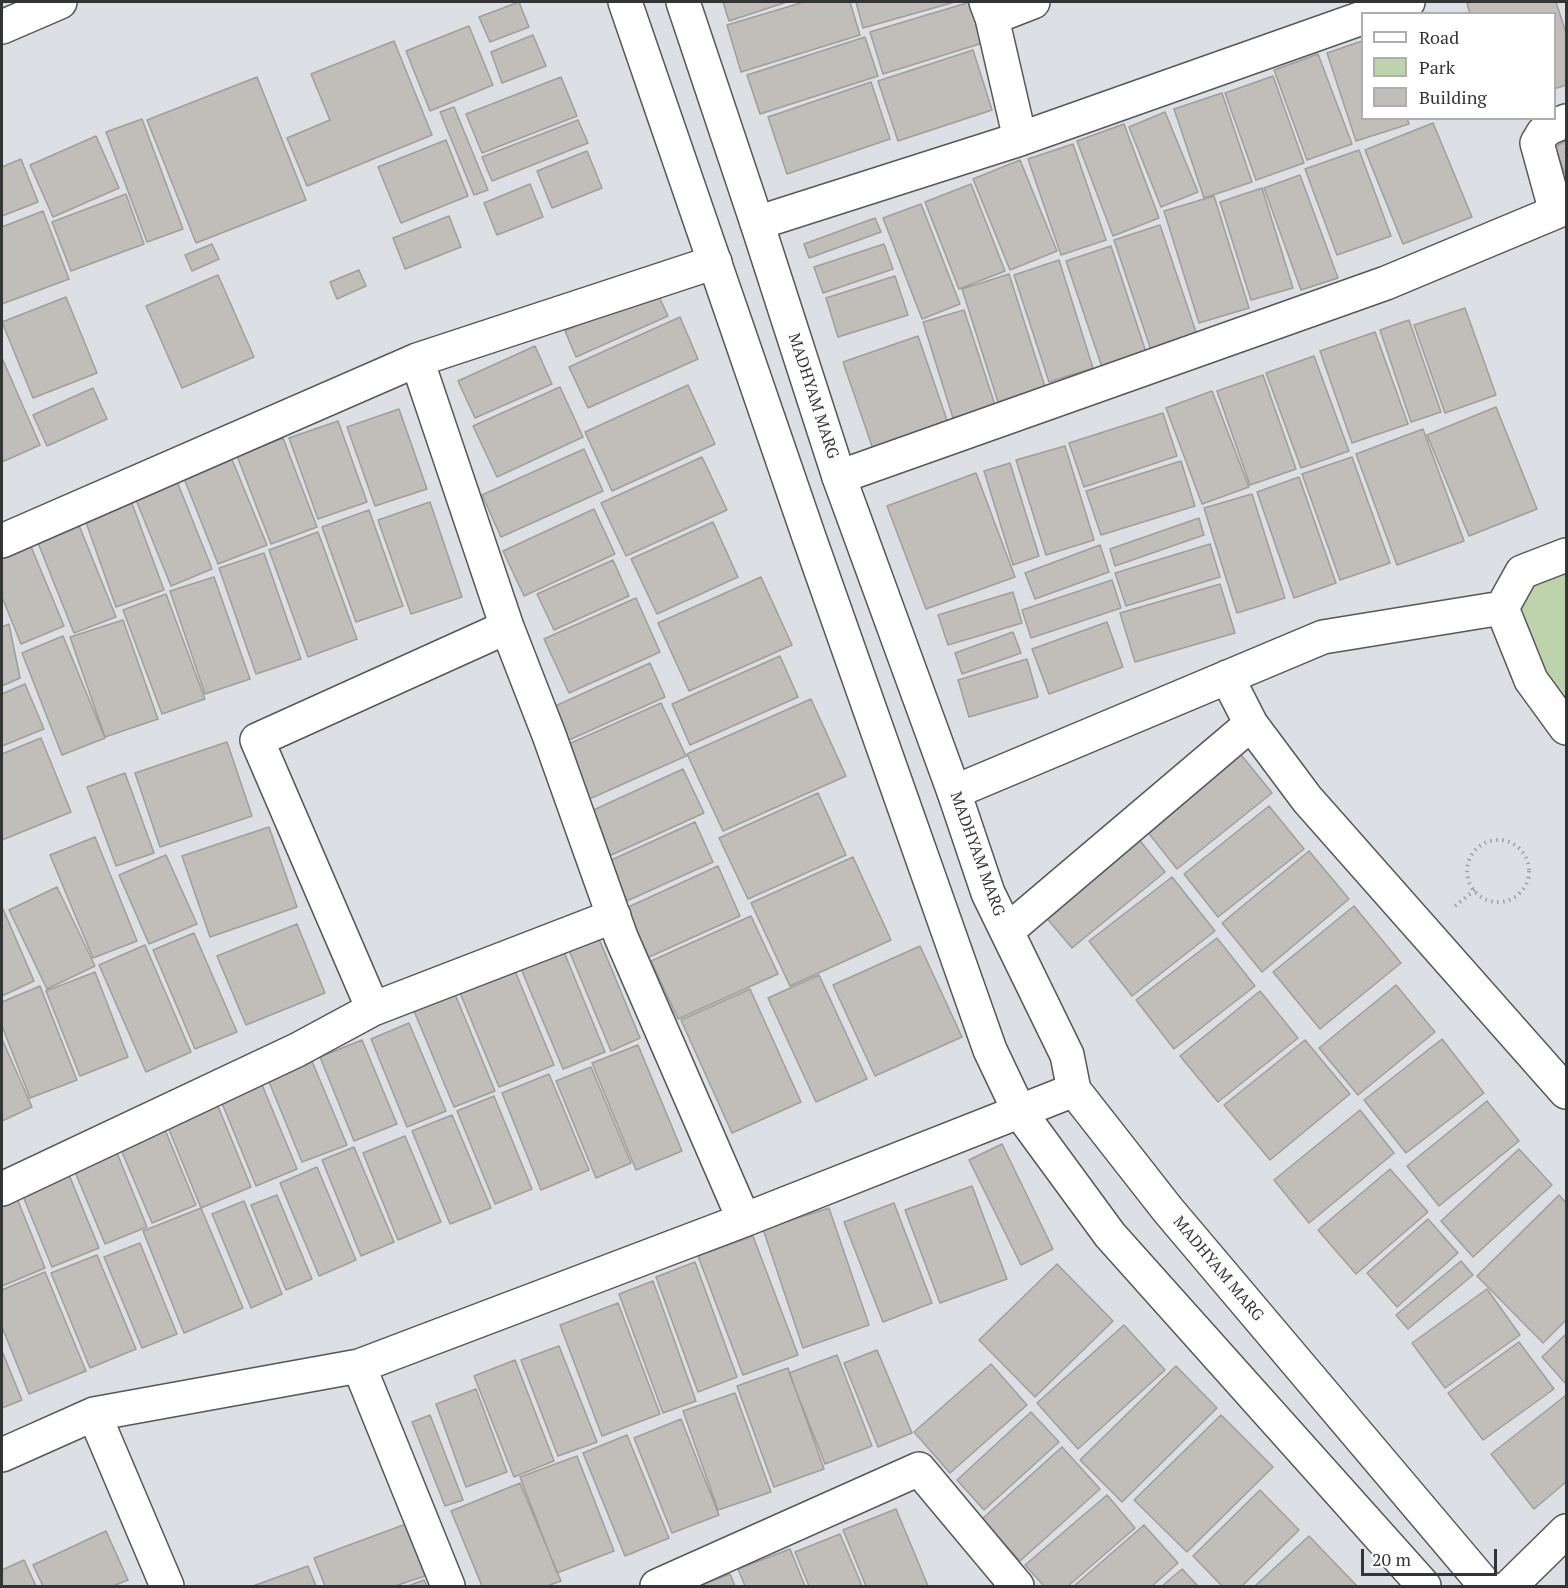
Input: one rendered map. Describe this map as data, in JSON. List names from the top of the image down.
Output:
{
  "streets": {
    "street": ["MADHYAM MARG"]
  },
  "legend": ["Road", "Park", "Building"],
  "scale_bar": "20 m"
}
